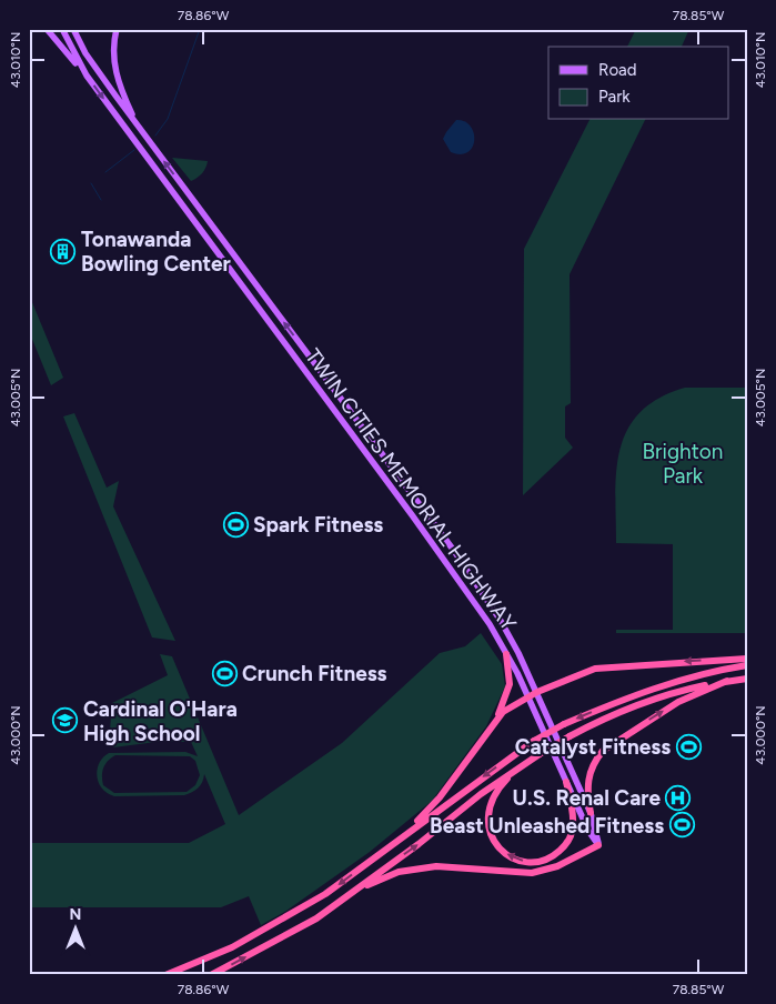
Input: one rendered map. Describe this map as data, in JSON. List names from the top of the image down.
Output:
{
  "streets": {
    "main road": ["TWIN CITIES MEMORIAL HIGHWAY"]
  },
  "parks": ["Brighton Park"],
  "places": {
    "building": ["Tonawanda Bowling Center"],
    "sports": [
      "Spark Fitness",
      "Crunch Fitness",
      "Catalyst Fitness",
      "Beast Unleashed Fitness"
    ],
    "school or university": ["Cardinal O'Hara High School"],
    "hospital": ["U.S. Renal Care"]
  },
  "legend": ["Road", "Park"],
  "north": "top",
  "coordinates": [
    "78.86°W",
    "78.85°W",
    "43.010°N",
    "43.005°N",
    "43.000°N"
  ]
}
